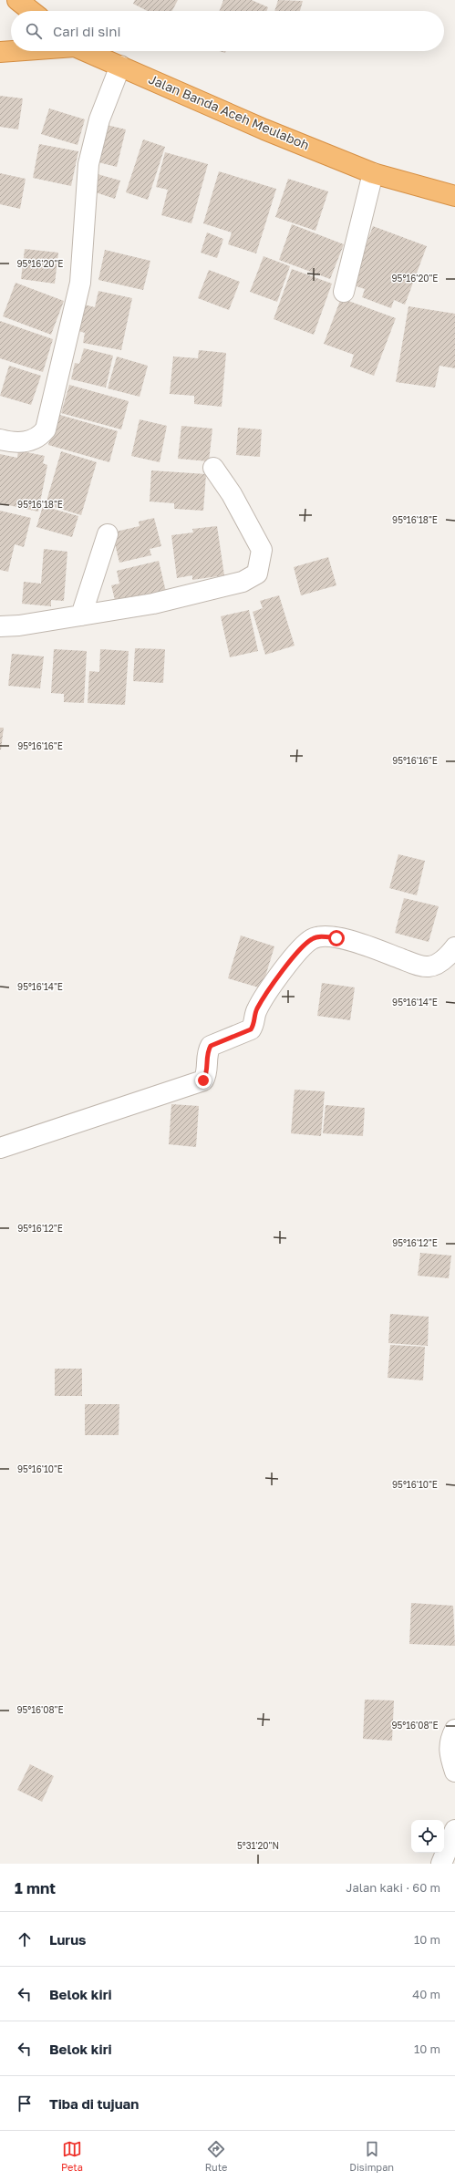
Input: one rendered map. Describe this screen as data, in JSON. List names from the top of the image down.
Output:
{
  "streets": {
    "highway": ["Jalan Banda Aceh Meulaboh"]
  },
  "page": {
    "search": "Cari di sini",
    "heading": ["1 mnt", "Jalan kaki · 60 m"],
    "list": [
      ["Lurus", "10 m"],
      ["Belok kiri", "40 m"],
      ["Belok kiri", "10 m"],
      "Tiba di tujuan"
    ],
    "nav": ["Peta", "Rute", "Disimpan"]
  },
  "coordinates": [
    "95°16'20\"E",
    "95°16'18\"E",
    "95°16'16\"E",
    "95°16'14\"E",
    "95°16'12\"E",
    "95°16'10\"E",
    "95°16'08\"E",
    "5°31'20\"N"
  ]
}
